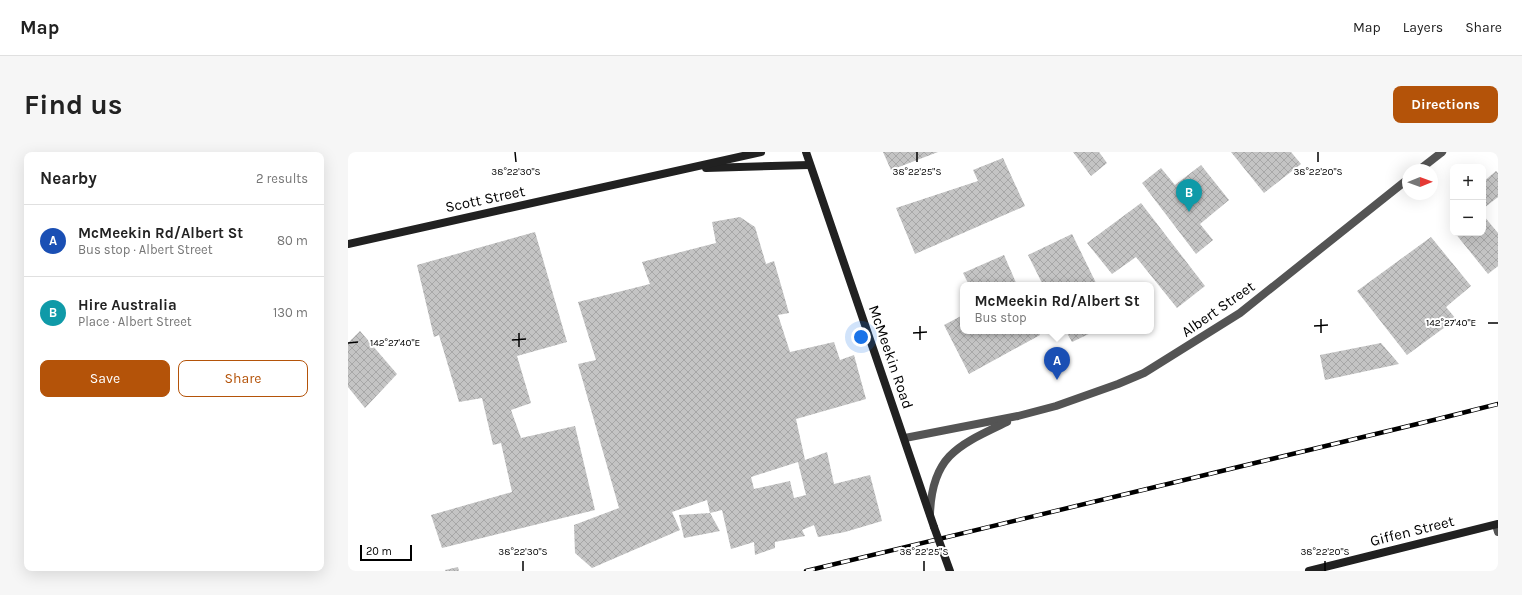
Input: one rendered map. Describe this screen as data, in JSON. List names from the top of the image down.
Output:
{
  "streets": {
    "street": [
      "Scott Street",
      "Albert Street",
      "McMeekin Road",
      "Giffen Street"
    ]
  },
  "crossings": [
    ["Scott Street", "McMeekin Road"],
    ["Albert Street", "McMeekin Road"]
  ],
  "scale_bar": "20 m",
  "north": "right",
  "page": {
    "header": "Map",
    "nav": ["Map", "Layers", "Share"],
    "buttons": [
      "Directions",
      ["Save", "Share"]
    ],
    "title": "Find us",
    "heading": ["Nearby", "2 results"],
    "map_buttons": ["+", "−"],
    "pins": ["B", "A"],
    "list": [
      {
        "mark": "A",
        "name": "McMeekin Rd/Albert St",
        "note": "Bus stop · Albert Street",
        "value": "80 m"
      },
      {
        "mark": "B",
        "name": "Hire Australia",
        "note": "Place · Albert Street",
        "value": "130 m"
      }
    ],
    "popup": ["McMeekin Rd/Albert St", "Bus stop"],
    "scale": "20 m"
  },
  "coordinates": [
    "38°22'30\"S",
    "38°22'25\"S",
    "38°22'20\"S",
    "142°27'40\"E"
  ]
}
